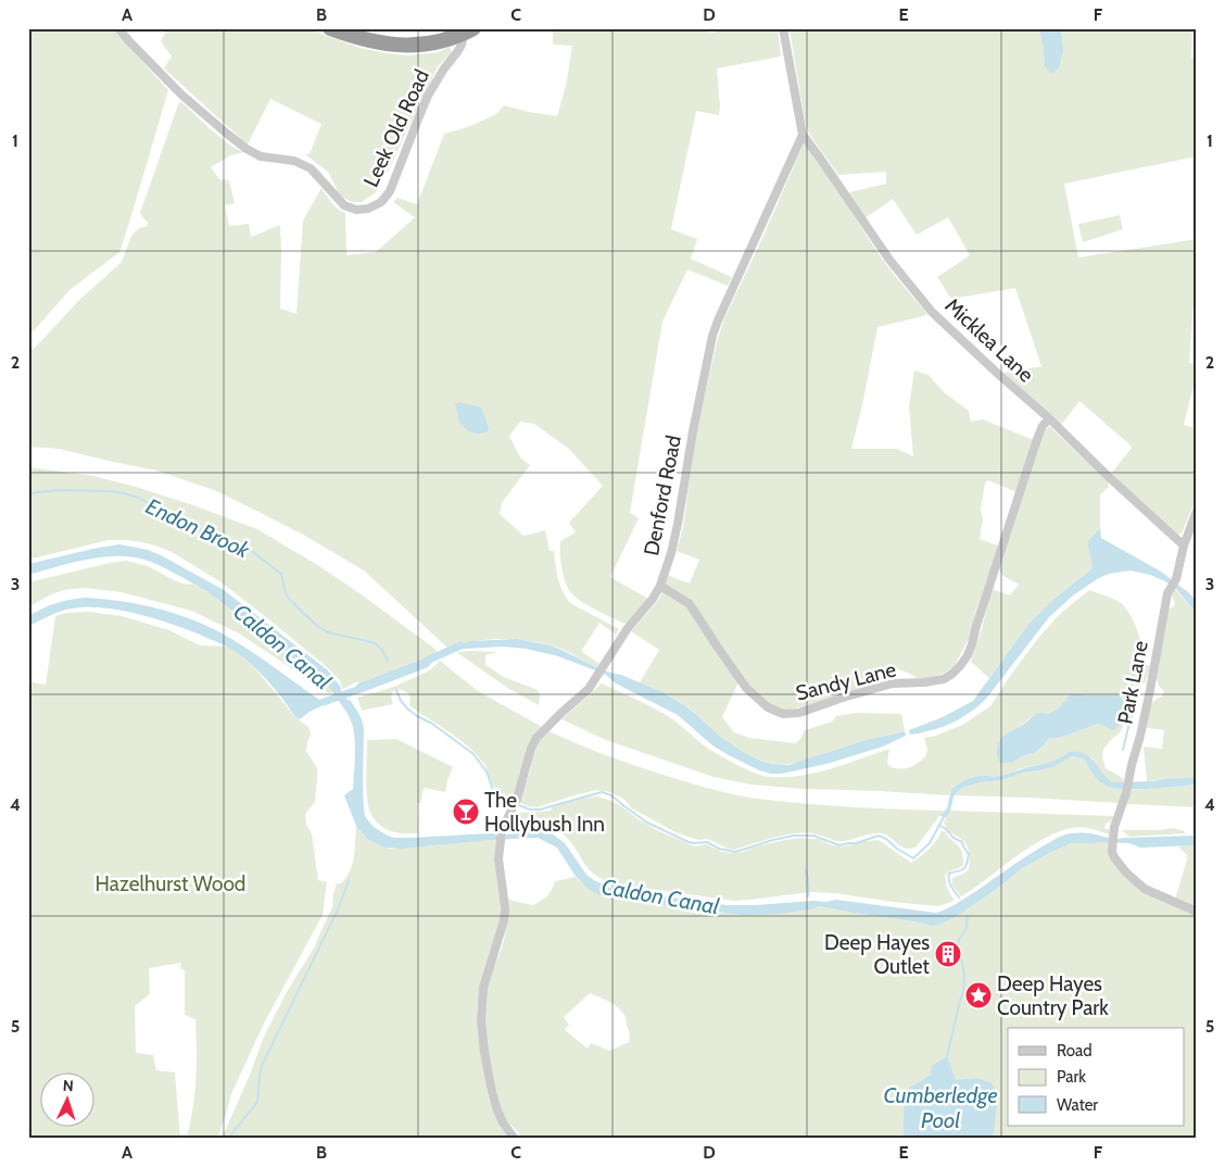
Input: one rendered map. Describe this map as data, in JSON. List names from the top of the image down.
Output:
{
  "streets": {
    "street": [
      "Leek Old Road",
      "Micklea Lane",
      "Denford Road",
      "Sandy Lane",
      "Park Lane"
    ]
  },
  "crossings": [
    ["Micklea Lane", "Denford Road"],
    ["Micklea Lane", "Sandy Lane"],
    ["Micklea Lane", "Park Lane"],
    ["Denford Road", "Sandy Lane"]
  ],
  "water": ["Endon Brook", "Caldon Canal", "Cumberledge Pool"],
  "parks": ["Hazelhurst Wood"],
  "places": {
    "bar": ["The Hollybush Inn"],
    "building": ["Deep Hayes Outlet"],
    "place": ["Deep Hayes Country Park"]
  },
  "legend": ["Road", "Park", "Water"],
  "north": "top",
  "grid": {
    "columns": [
      "A",
      "B",
      "C",
      "D",
      "E",
      "F"
    ],
    "rows": [
      "1",
      "2",
      "3",
      "4",
      "5"
    ]
  }
}
